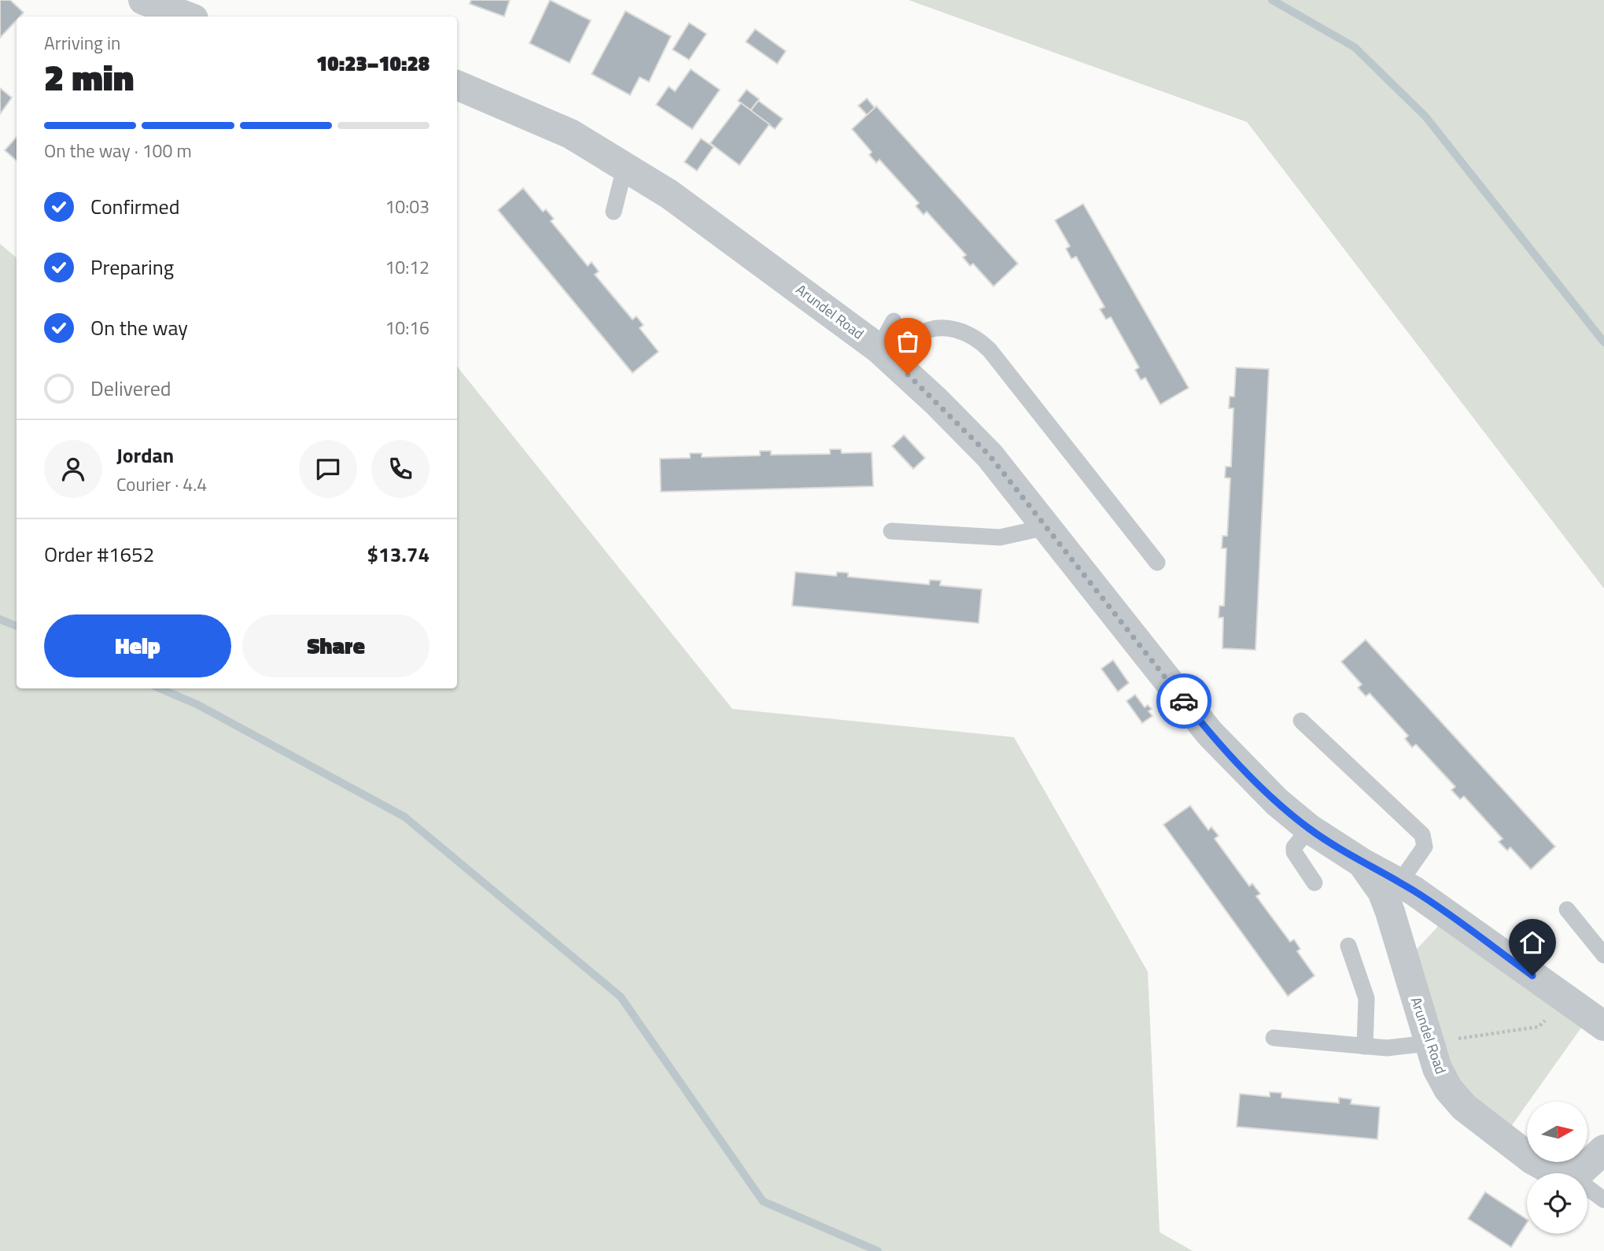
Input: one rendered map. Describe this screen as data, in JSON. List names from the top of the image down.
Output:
{
  "streets": {
    "street": ["Arundel Road"]
  },
  "north": "right",
  "page": {
    "heading": ["2 min", "Arriving in", "10:23–10:28"],
    "panel": [
      "Jordan",
      "Courier · 4.4",
      "Order #1652",
      "$13.74"
    ],
    "bar": "On the way · 100 m",
    "list": [
      ["Confirmed", "10:03"],
      ["Preparing", "10:12"],
      ["On the way", "10:16"],
      "Delivered"
    ],
    "buttons": ["Help", "Share"]
  }
}
